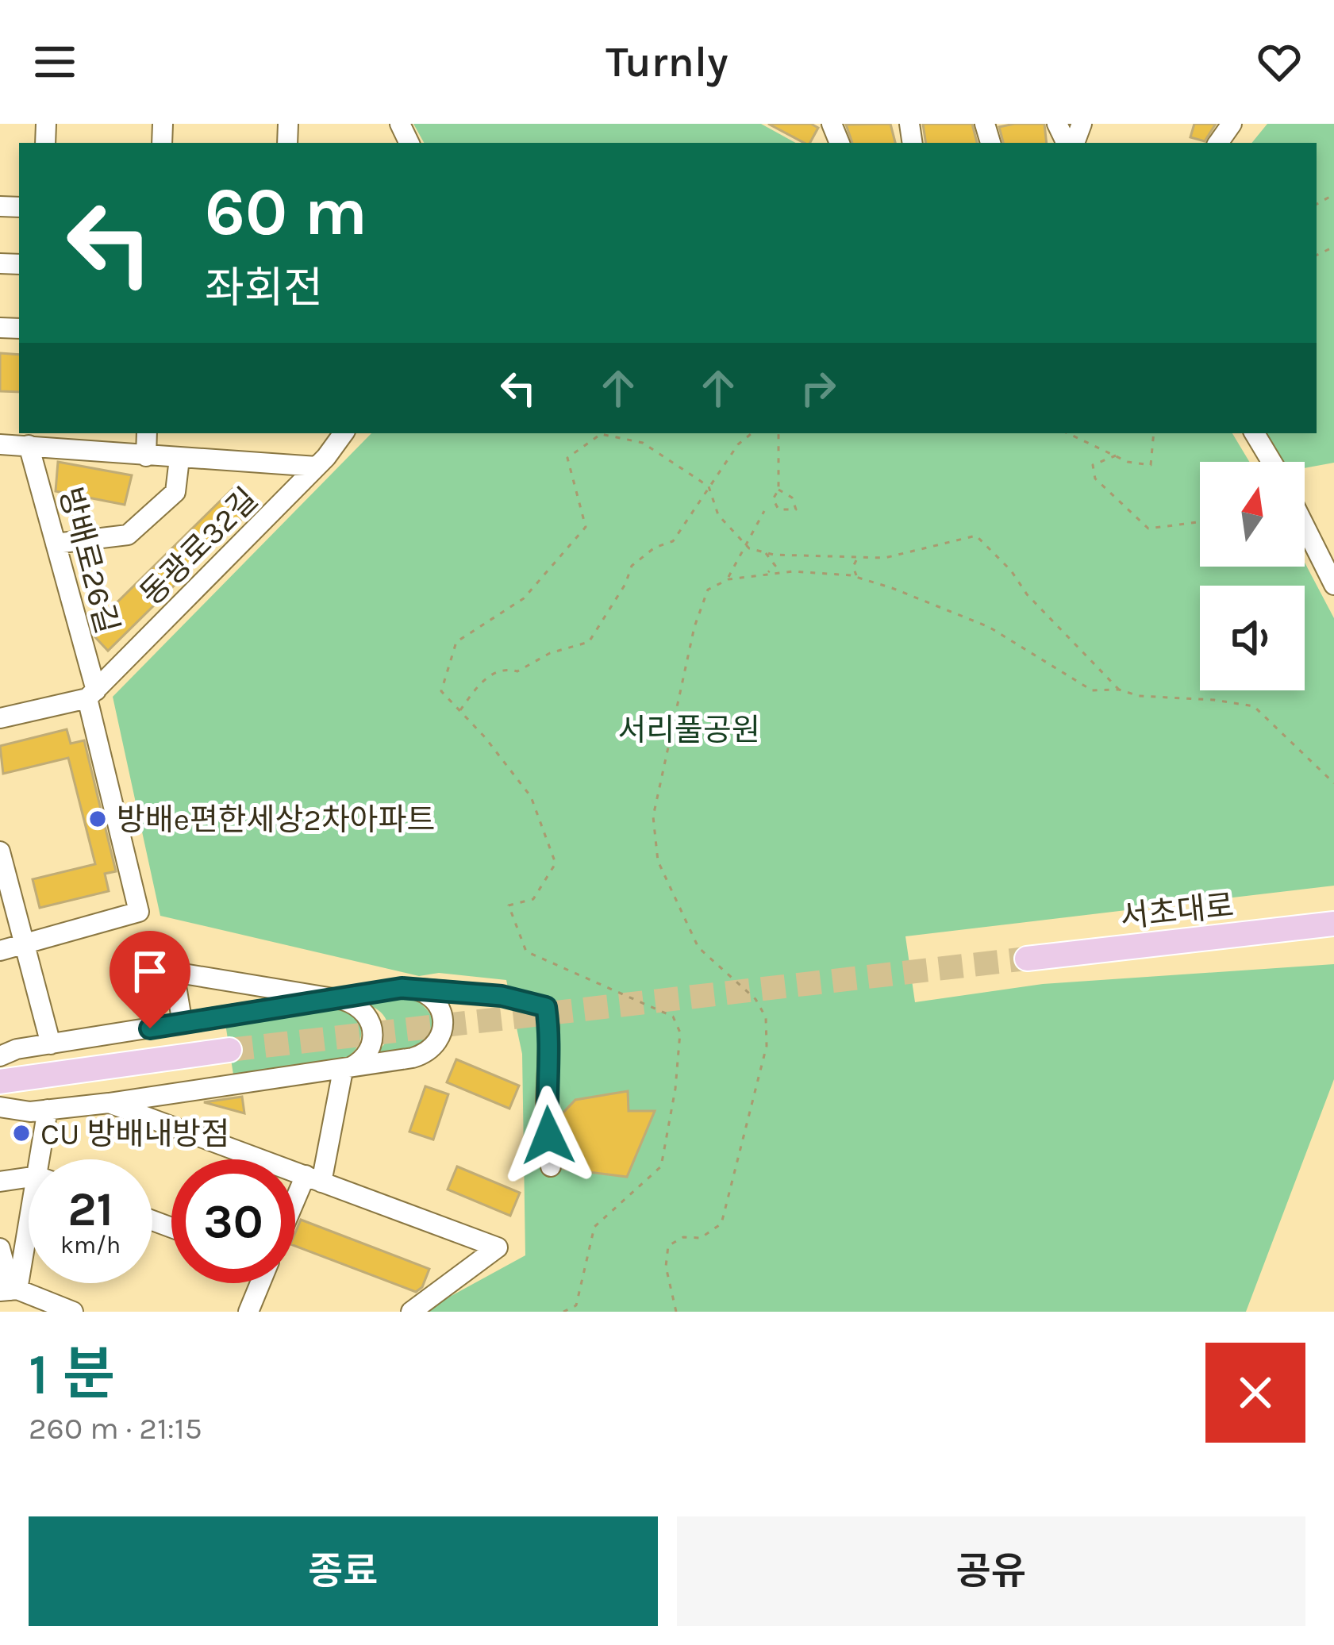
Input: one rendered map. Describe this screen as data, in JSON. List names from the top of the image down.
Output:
{
  "streets": {
    "main road": ["서초대로"],
    "street": ["동광로32길", "방배로26길"]
  },
  "crossings": [
    ["동광로32길", "방배로26길"]
  ],
  "parks": ["서리풀공원"],
  "places": ["방배e편한세상2차아파트", "CU 방배내방점"],
  "north": "top",
  "page": {
    "header": "Turnly",
    "turn": ["60 m", "좌회전"],
    "speed": "21 km/h",
    "limit": "30",
    "heading": ["1 분", "260 m · 21:15"],
    "buttons": ["종료", "공유"]
  }
}
